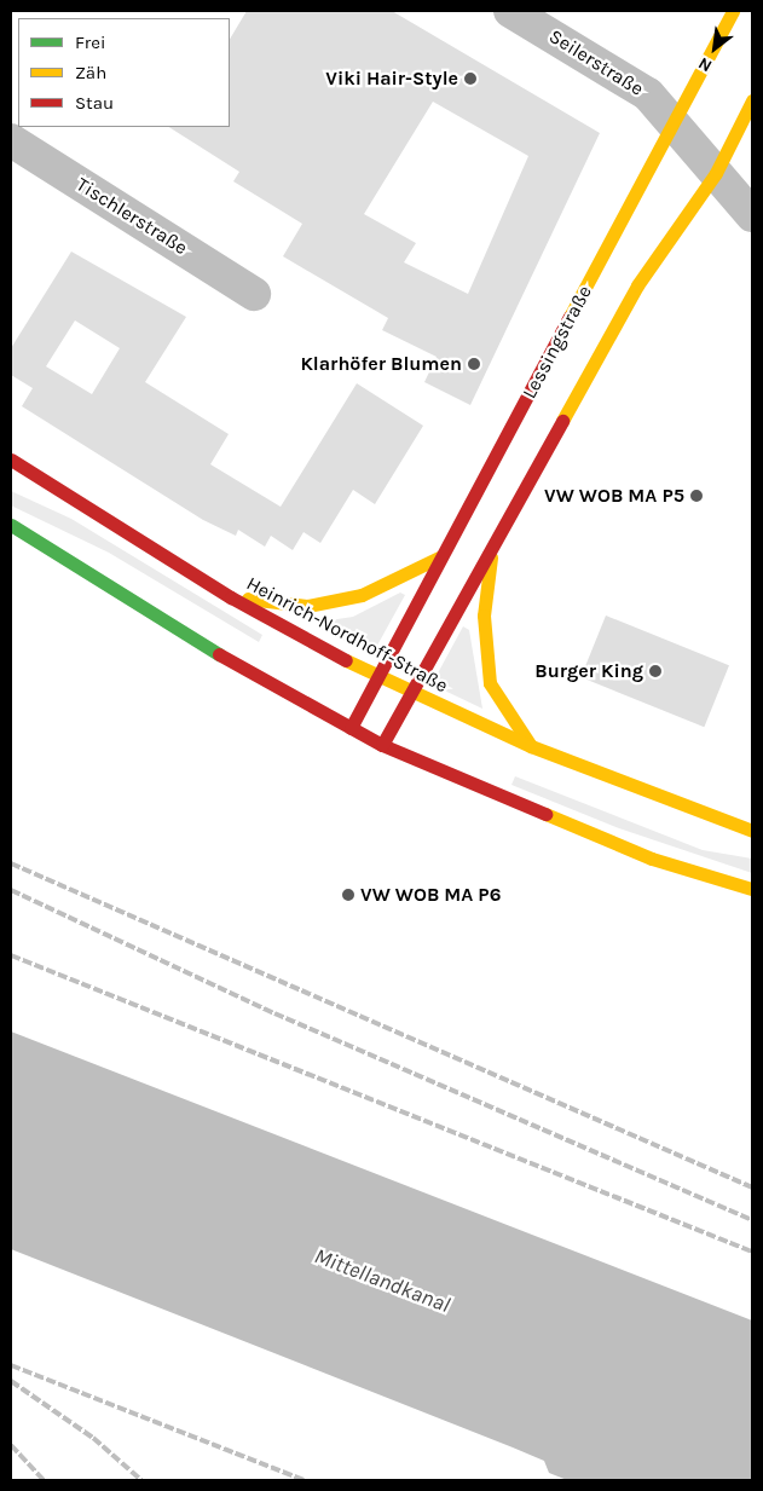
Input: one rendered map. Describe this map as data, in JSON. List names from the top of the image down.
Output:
{
  "streets": {
    "street": [
      "Seilerstraße",
      "Tischlerstraße",
      "Lessingstraße",
      "Heinrich-Nordhoff-Straße"
    ]
  },
  "crossings": [
    ["Seilerstraße", "Lessingstraße"],
    ["Lessingstraße", "Heinrich-Nordhoff-Straße"]
  ],
  "water": ["Mittellandkanal"],
  "places": [
    "Viki Hair-Style",
    "Klarhöfer Blumen",
    "VW WOB MA P5",
    "Burger King",
    "VW WOB MA P6"
  ],
  "legend": ["Frei", "Zäh", "Stau"],
  "north": "bottom left"
}
